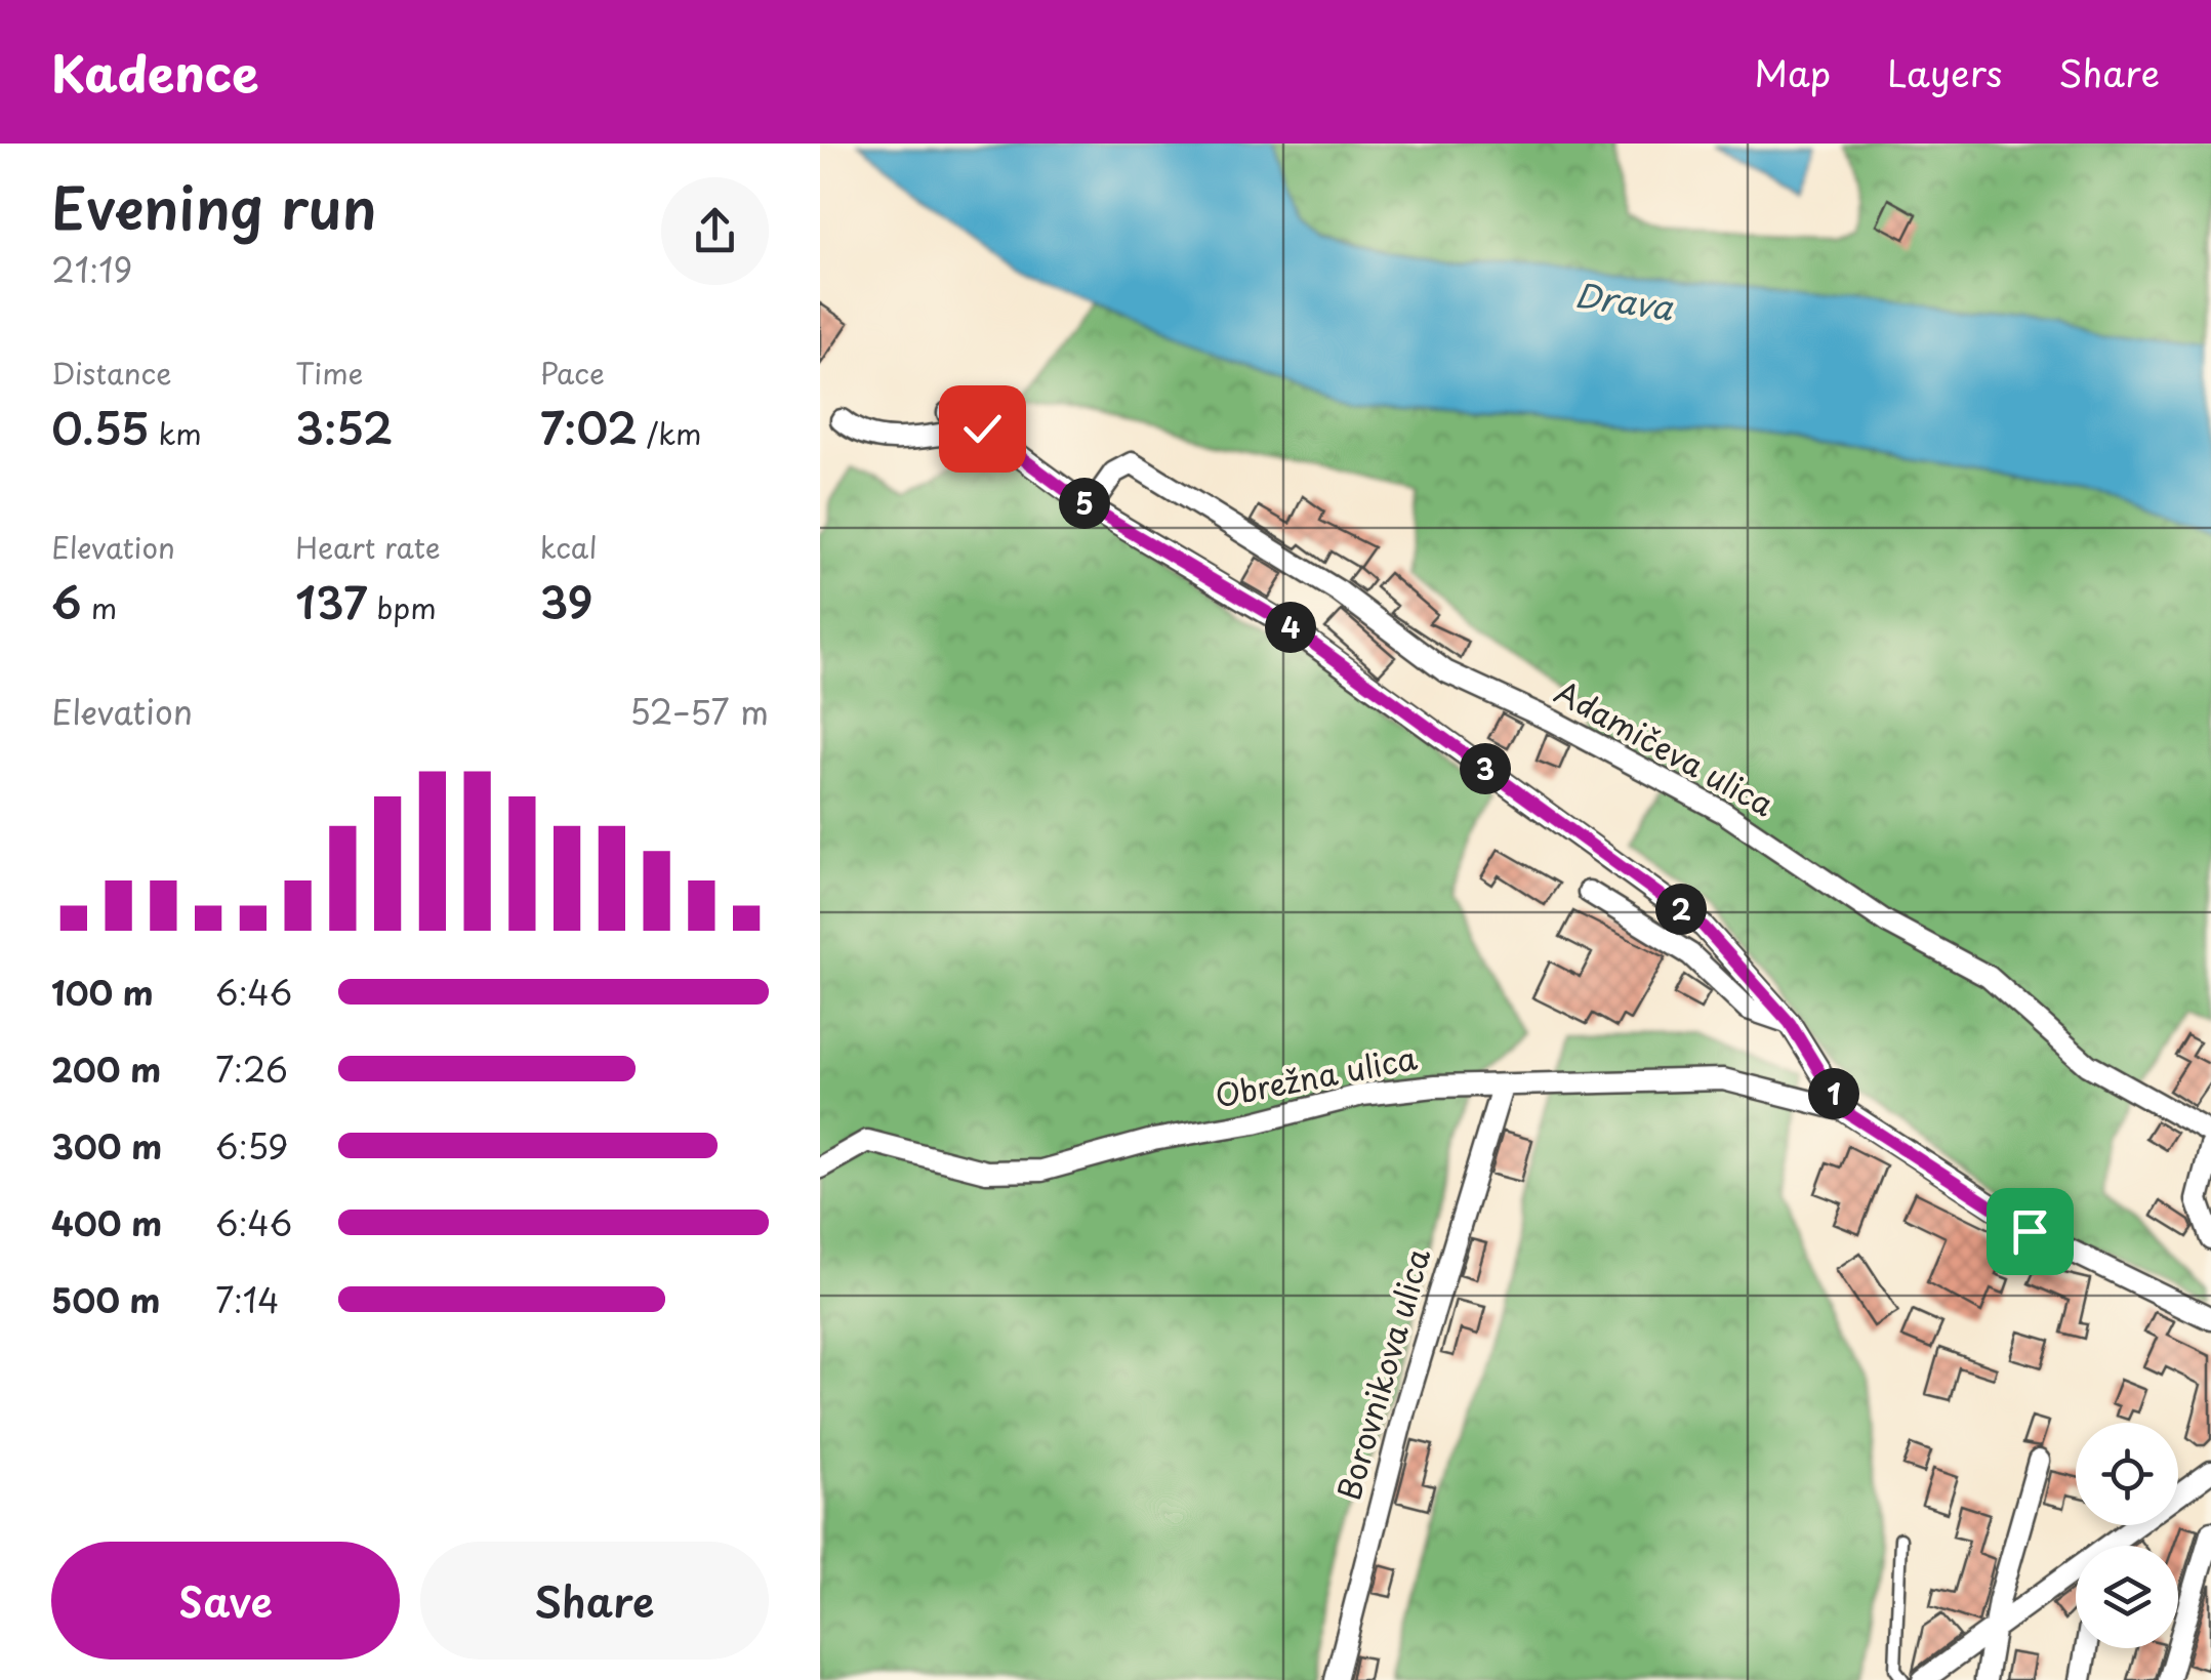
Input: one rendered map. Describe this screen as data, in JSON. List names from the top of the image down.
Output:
{
  "streets": {
    "street": ["Adamičeva ulica", "Obrežna ulica", "Borovnikova ulica"]
  },
  "crossings": [
    ["Adamičeva ulica", "Obrežna ulica"],
    ["Obrežna ulica", "Borovnikova ulica"]
  ],
  "water": ["Drava"],
  "page": {
    "header": "Kadence",
    "nav": ["Map", "Layers", "Share"],
    "heading": ["Evening run", "21:19"],
    "stats": [
      ["Distance", "0.55 km"],
      ["Time", "3:52"],
      ["Pace", "7:02 /km"],
      ["Elevation", "6 m"],
      ["Heart rate", "137 bpm"],
      ["kcal", "39"]
    ],
    "pins": [
      "5",
      "4",
      "3",
      "2",
      "1"
    ],
    "chart": ["Elevation", "52–57 m"],
    "list": [
      {
        "name": "100 m",
        "note": "6:46"
      },
      {
        "name": "200 m",
        "note": "7:26"
      },
      {
        "name": "300 m",
        "note": "6:59"
      },
      {
        "name": "400 m",
        "note": "6:46"
      },
      {
        "name": "500 m",
        "note": "7:14"
      }
    ],
    "buttons": ["Save", "Share"]
  }
}
